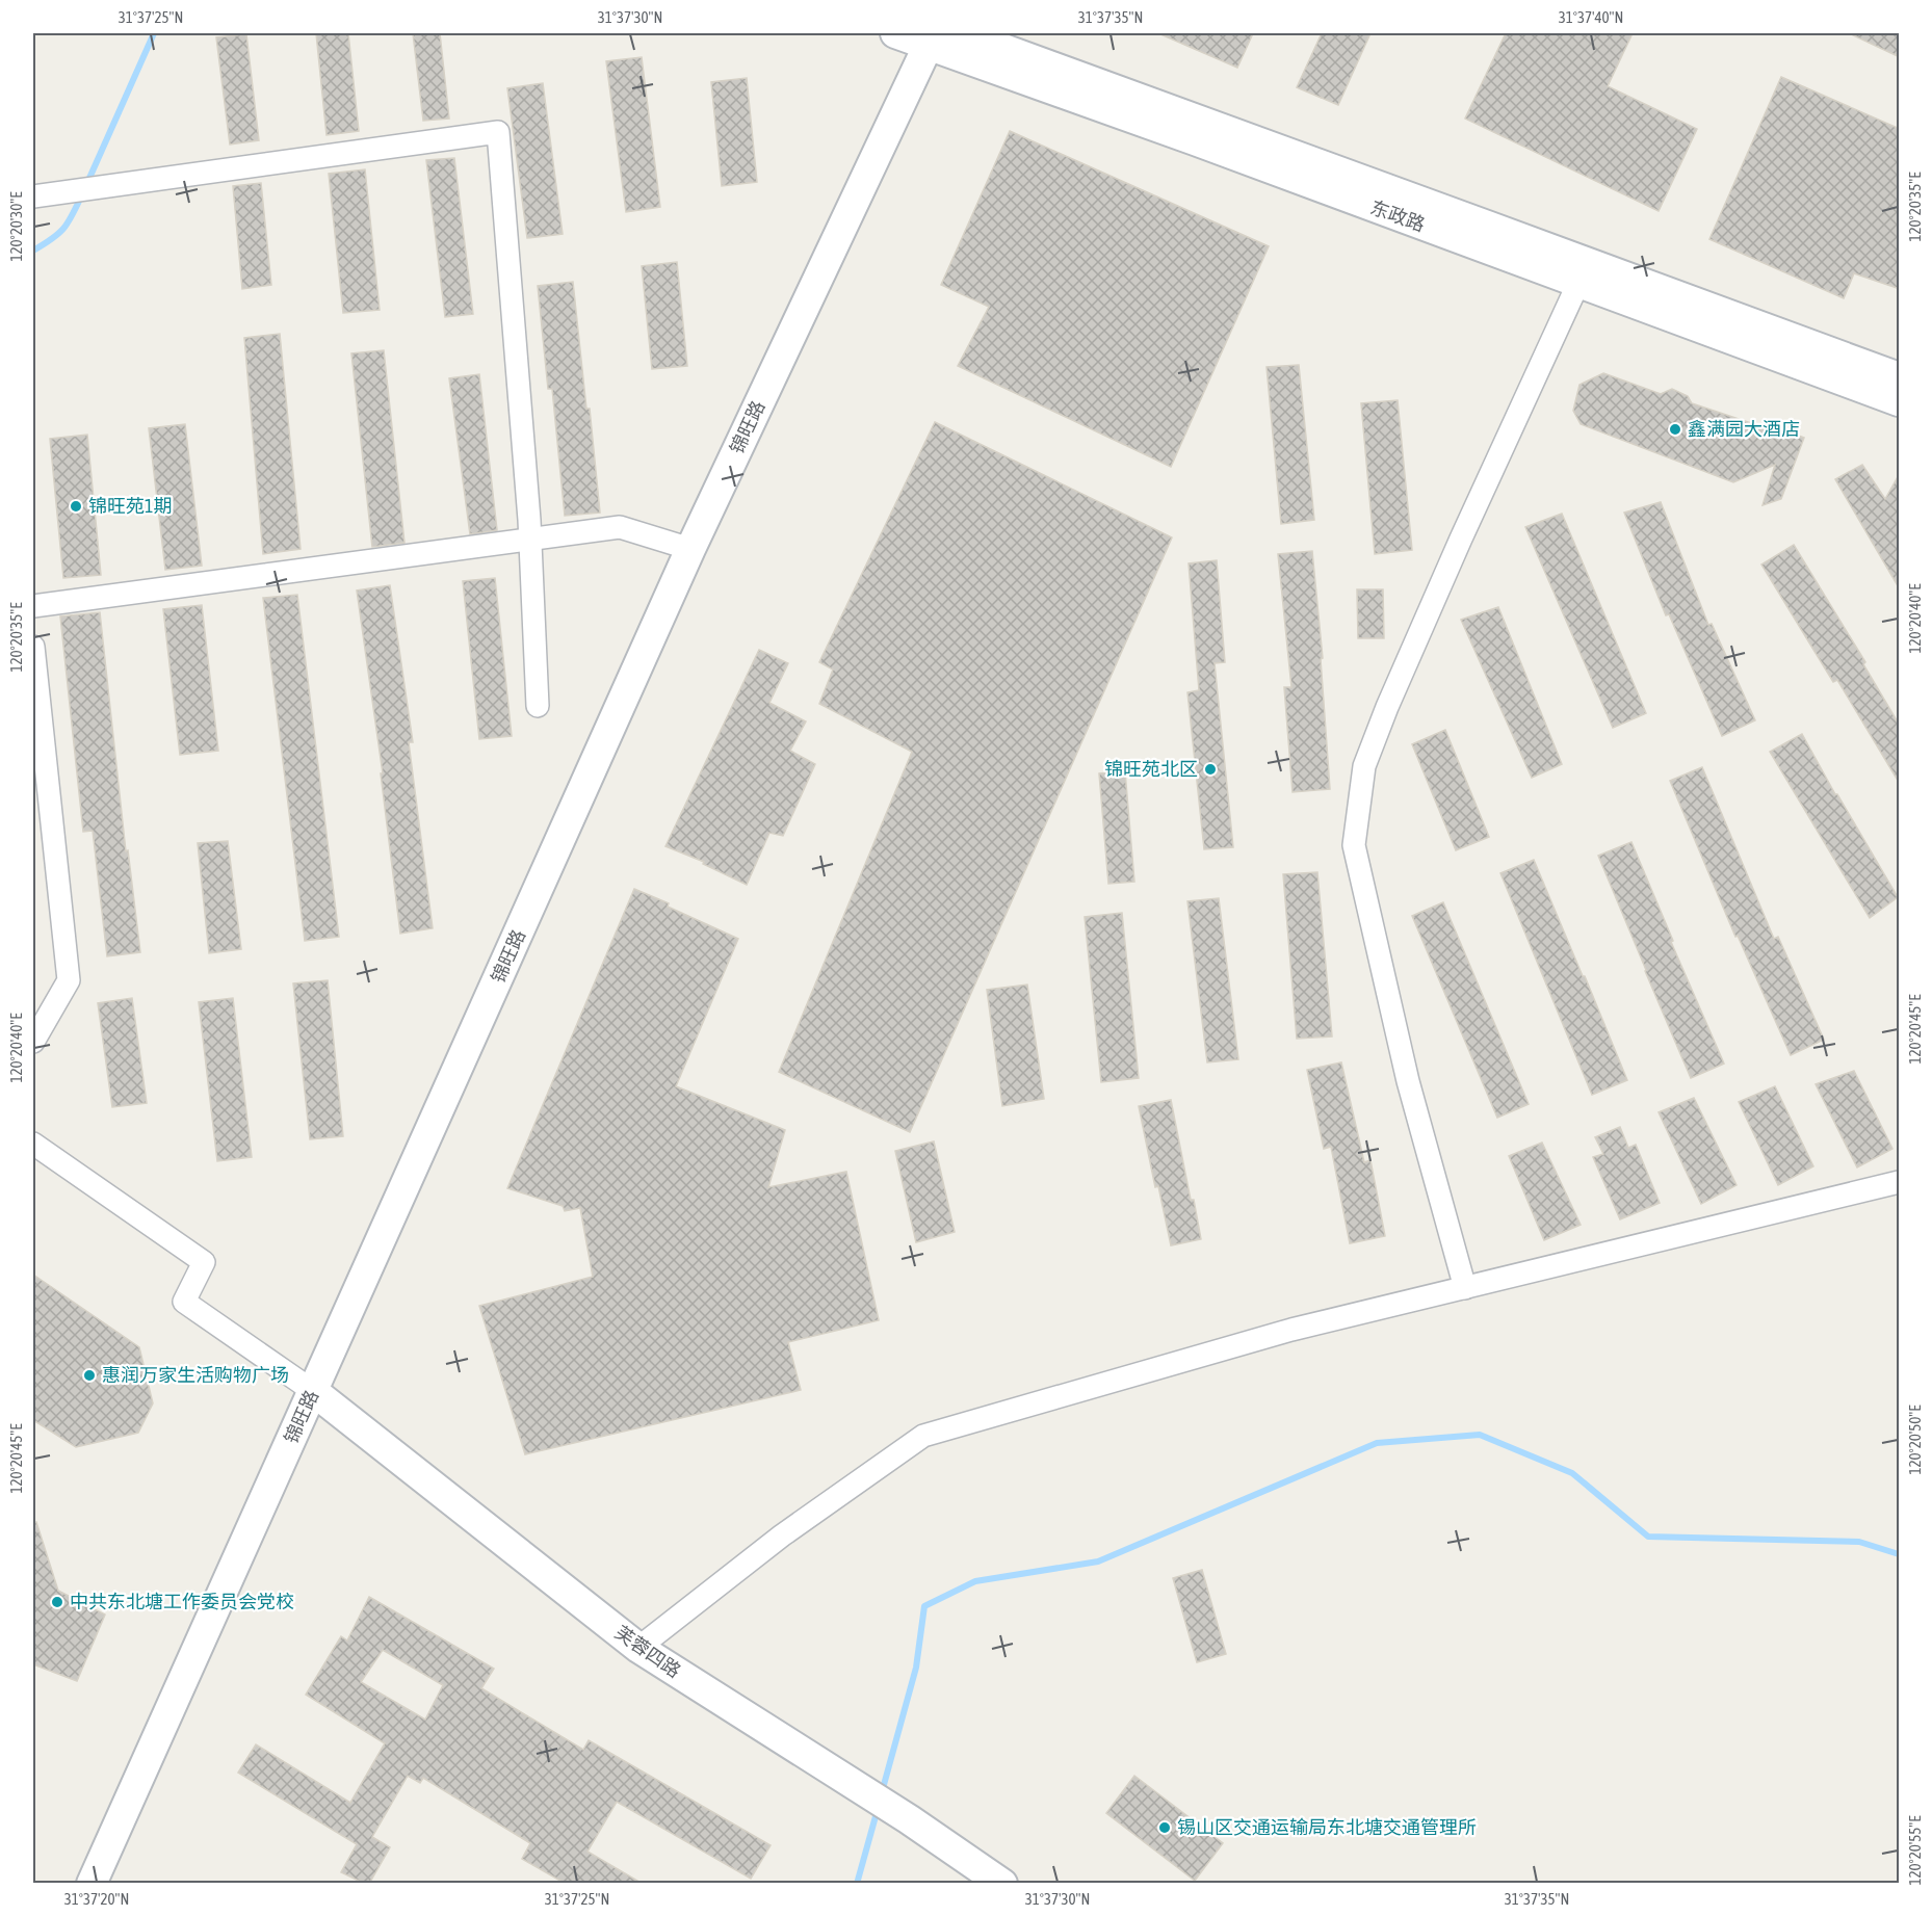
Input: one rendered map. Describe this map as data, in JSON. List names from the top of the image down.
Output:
{
  "streets": {
    "street": ["东政路", "锦旺路", "芙蓉四路"]
  },
  "crossings": [
    ["东政路", "锦旺路"],
    ["锦旺路", "芙蓉四路"]
  ],
  "places": [
    "鑫满园大酒店",
    "锦旺苑1期",
    "锦旺苑北区",
    "惠润万家生活购物广场",
    "中共东北塘工作委员会党校",
    "锡山区交通运输局东北塘交通管理所"
  ],
  "coordinates": [
    "31°37'25\"N",
    "31°37'30\"N",
    "31°37'35\"N",
    "31°37'40\"N",
    "120°20'35\"E",
    "120°20'30\"E",
    "120°20'40\"E",
    "120°20'45\"E",
    "120°20'50\"E",
    "120°20'55\"E",
    "31°37'20\"N"
  ]
}
